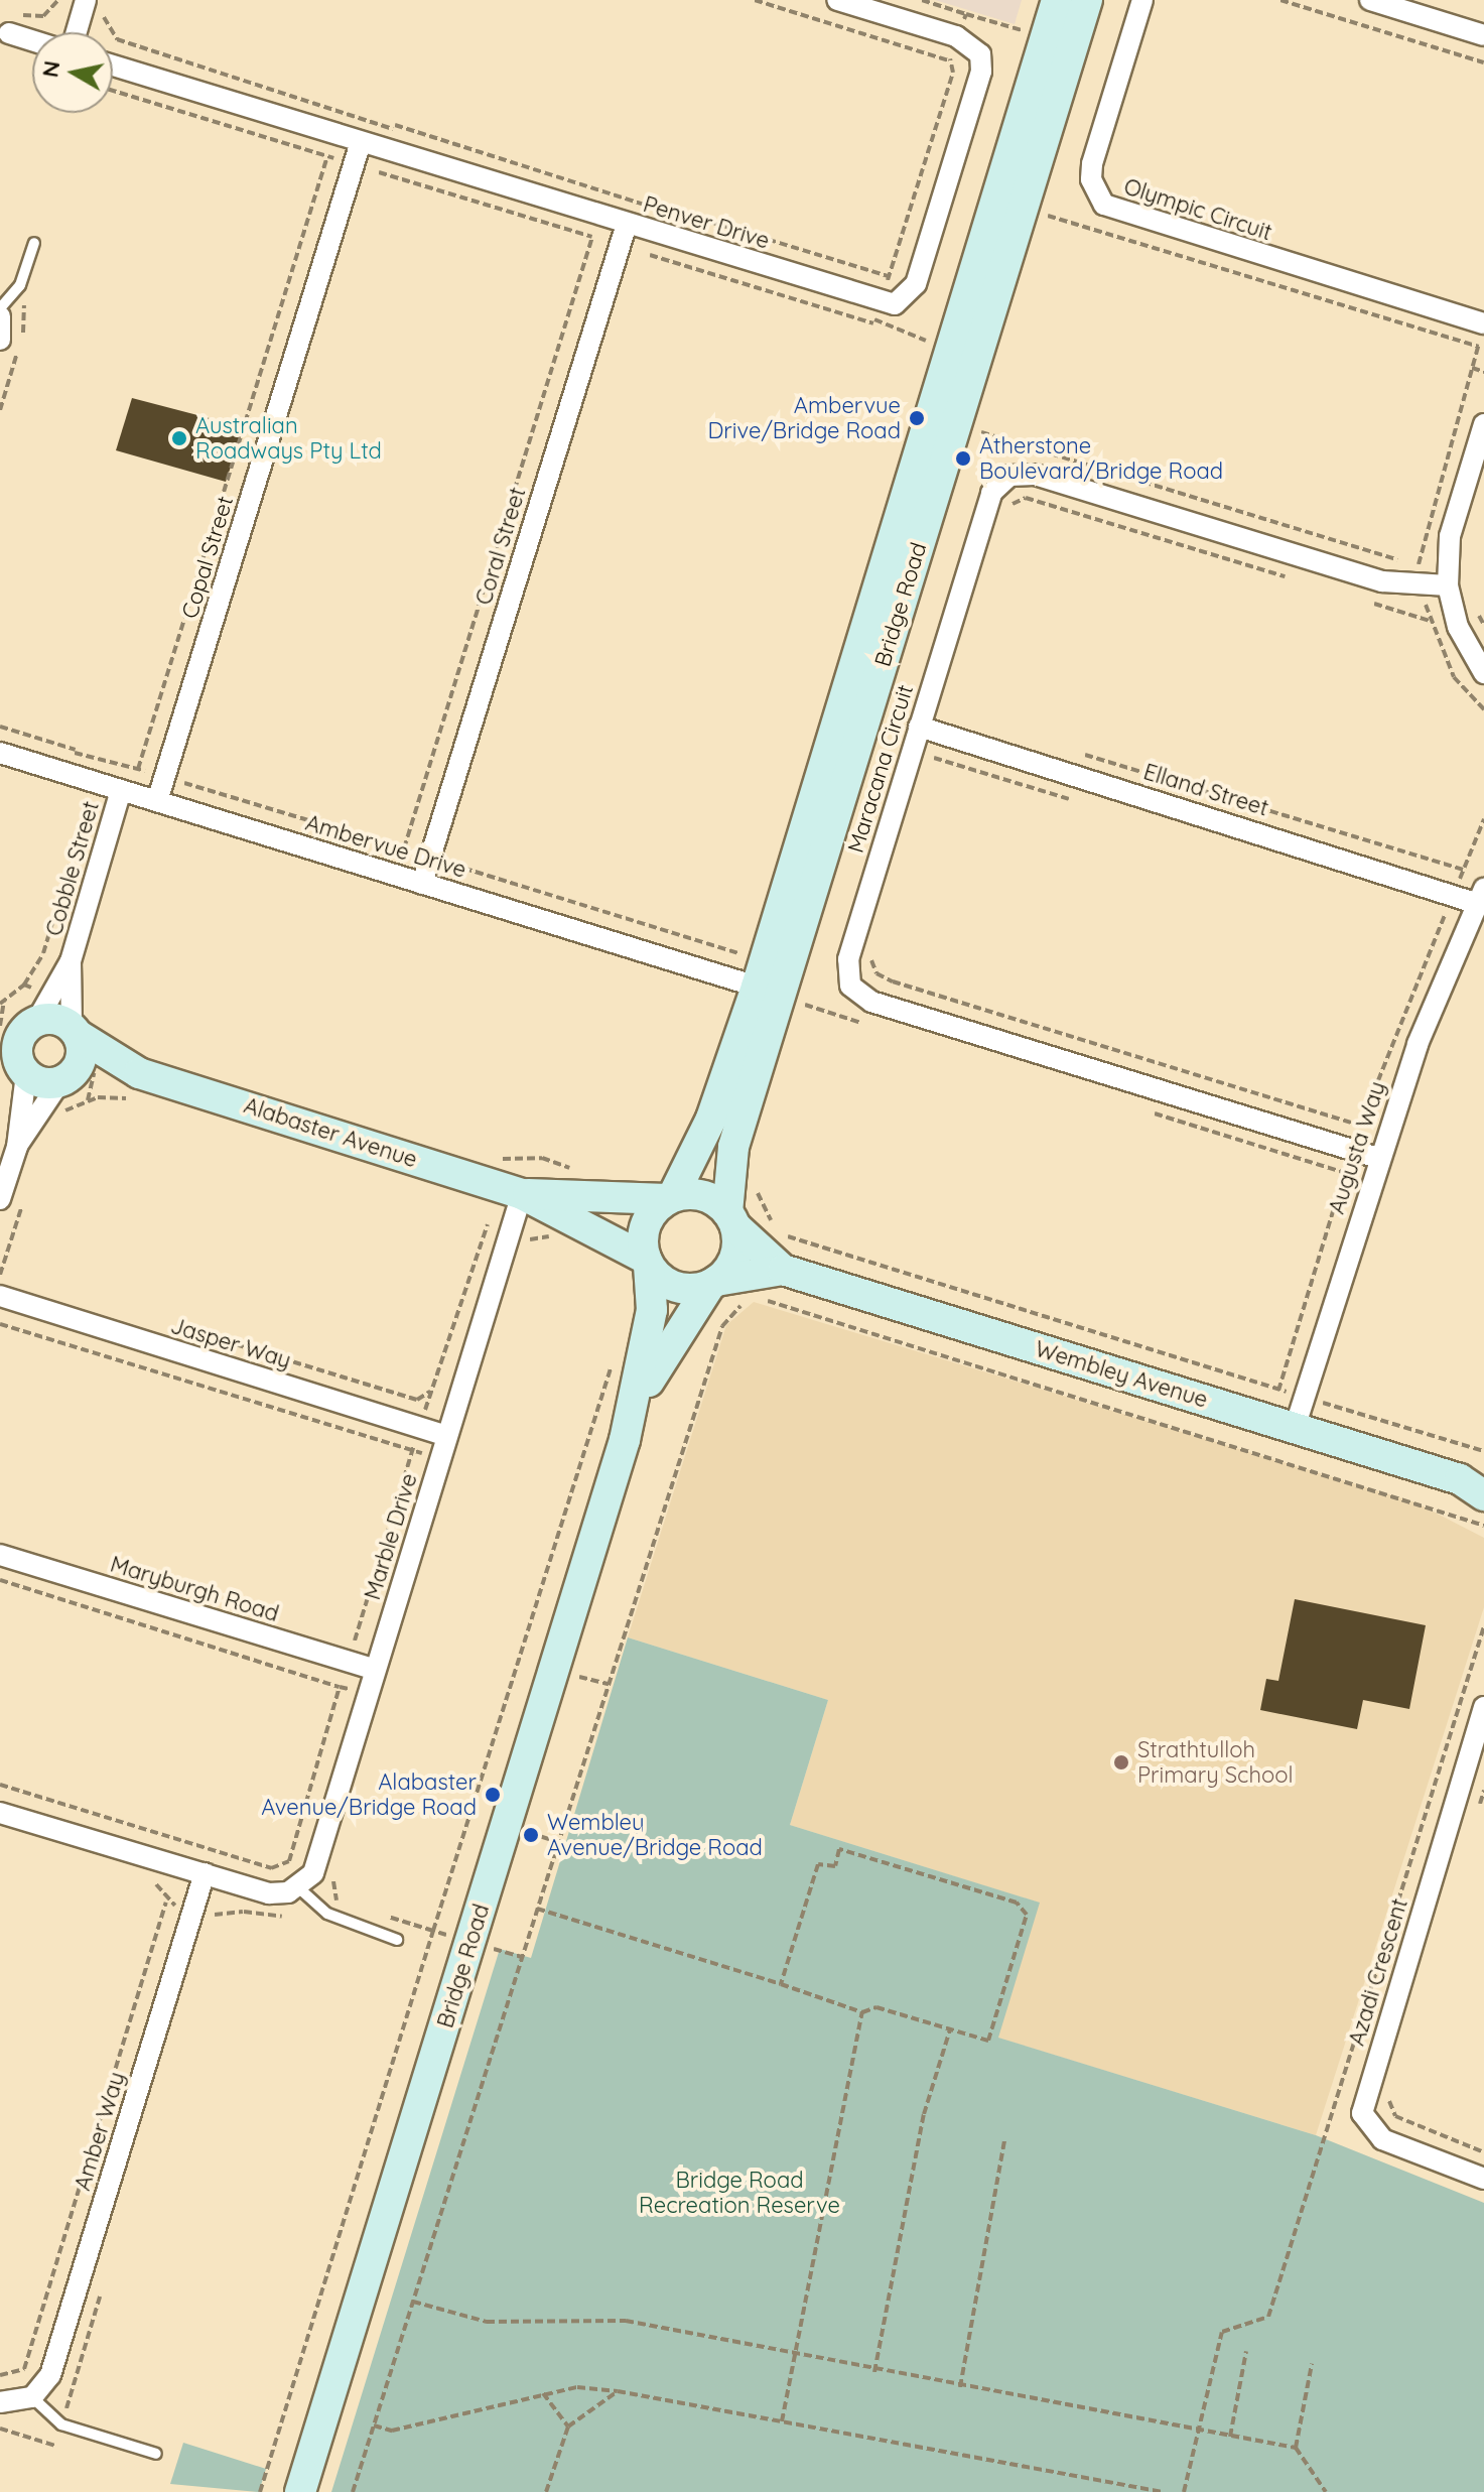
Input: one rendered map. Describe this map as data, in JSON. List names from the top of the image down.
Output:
{
  "streets": {
    "street": [
      "Olympic Circuit",
      "Penver Drive",
      "Coral Street",
      "Copal Street",
      "Bridge Road",
      "Maracana Circuit",
      "Elland Street",
      "Ambervue Drive",
      "Cobble Street",
      "Alabaster Avenue",
      "Augusta Way",
      "Jasper Way",
      "Wembley Avenue",
      "Marble Drive",
      "Maryburgh Road",
      "Azadi Crescent",
      "Amber Way"
    ]
  },
  "crossings": [
    ["Penver Drive", "Coral Street"],
    ["Penver Drive", "Copal Street"],
    ["Coral Street", "Ambervue Drive"],
    ["Copal Street", "Ambervue Drive"],
    ["Bridge Road", "Ambervue Drive"],
    ["Bridge Road", "Alabaster Avenue"],
    ["Bridge Road", "Wembley Avenue"],
    ["Maracana Circuit", "Elland Street"],
    ["Maracana Circuit", "Augusta Way"],
    ["Elland Street", "Augusta Way"],
    ["Ambervue Drive", "Cobble Street"],
    ["Cobble Street", "Alabaster Avenue"],
    ["Alabaster Avenue", "Wembley Avenue"],
    ["Alabaster Avenue", "Marble Drive"],
    ["Augusta Way", "Wembley Avenue"],
    ["Jasper Way", "Marble Drive"],
    ["Marble Drive", "Maryburgh Road"]
  ],
  "parks": ["Bridge Road Recreation Reserve"],
  "places": [
    "Ambervue Drive/Bridge Road",
    "Australian Roadways Pty Ltd",
    "Atherstone Boulevard/Bridge Road",
    "Strathtulloh Primary School",
    "Alabaster Avenue/Bridge Road",
    "Wembley Avenue/Bridge Road"
  ],
  "north": "left"
}
